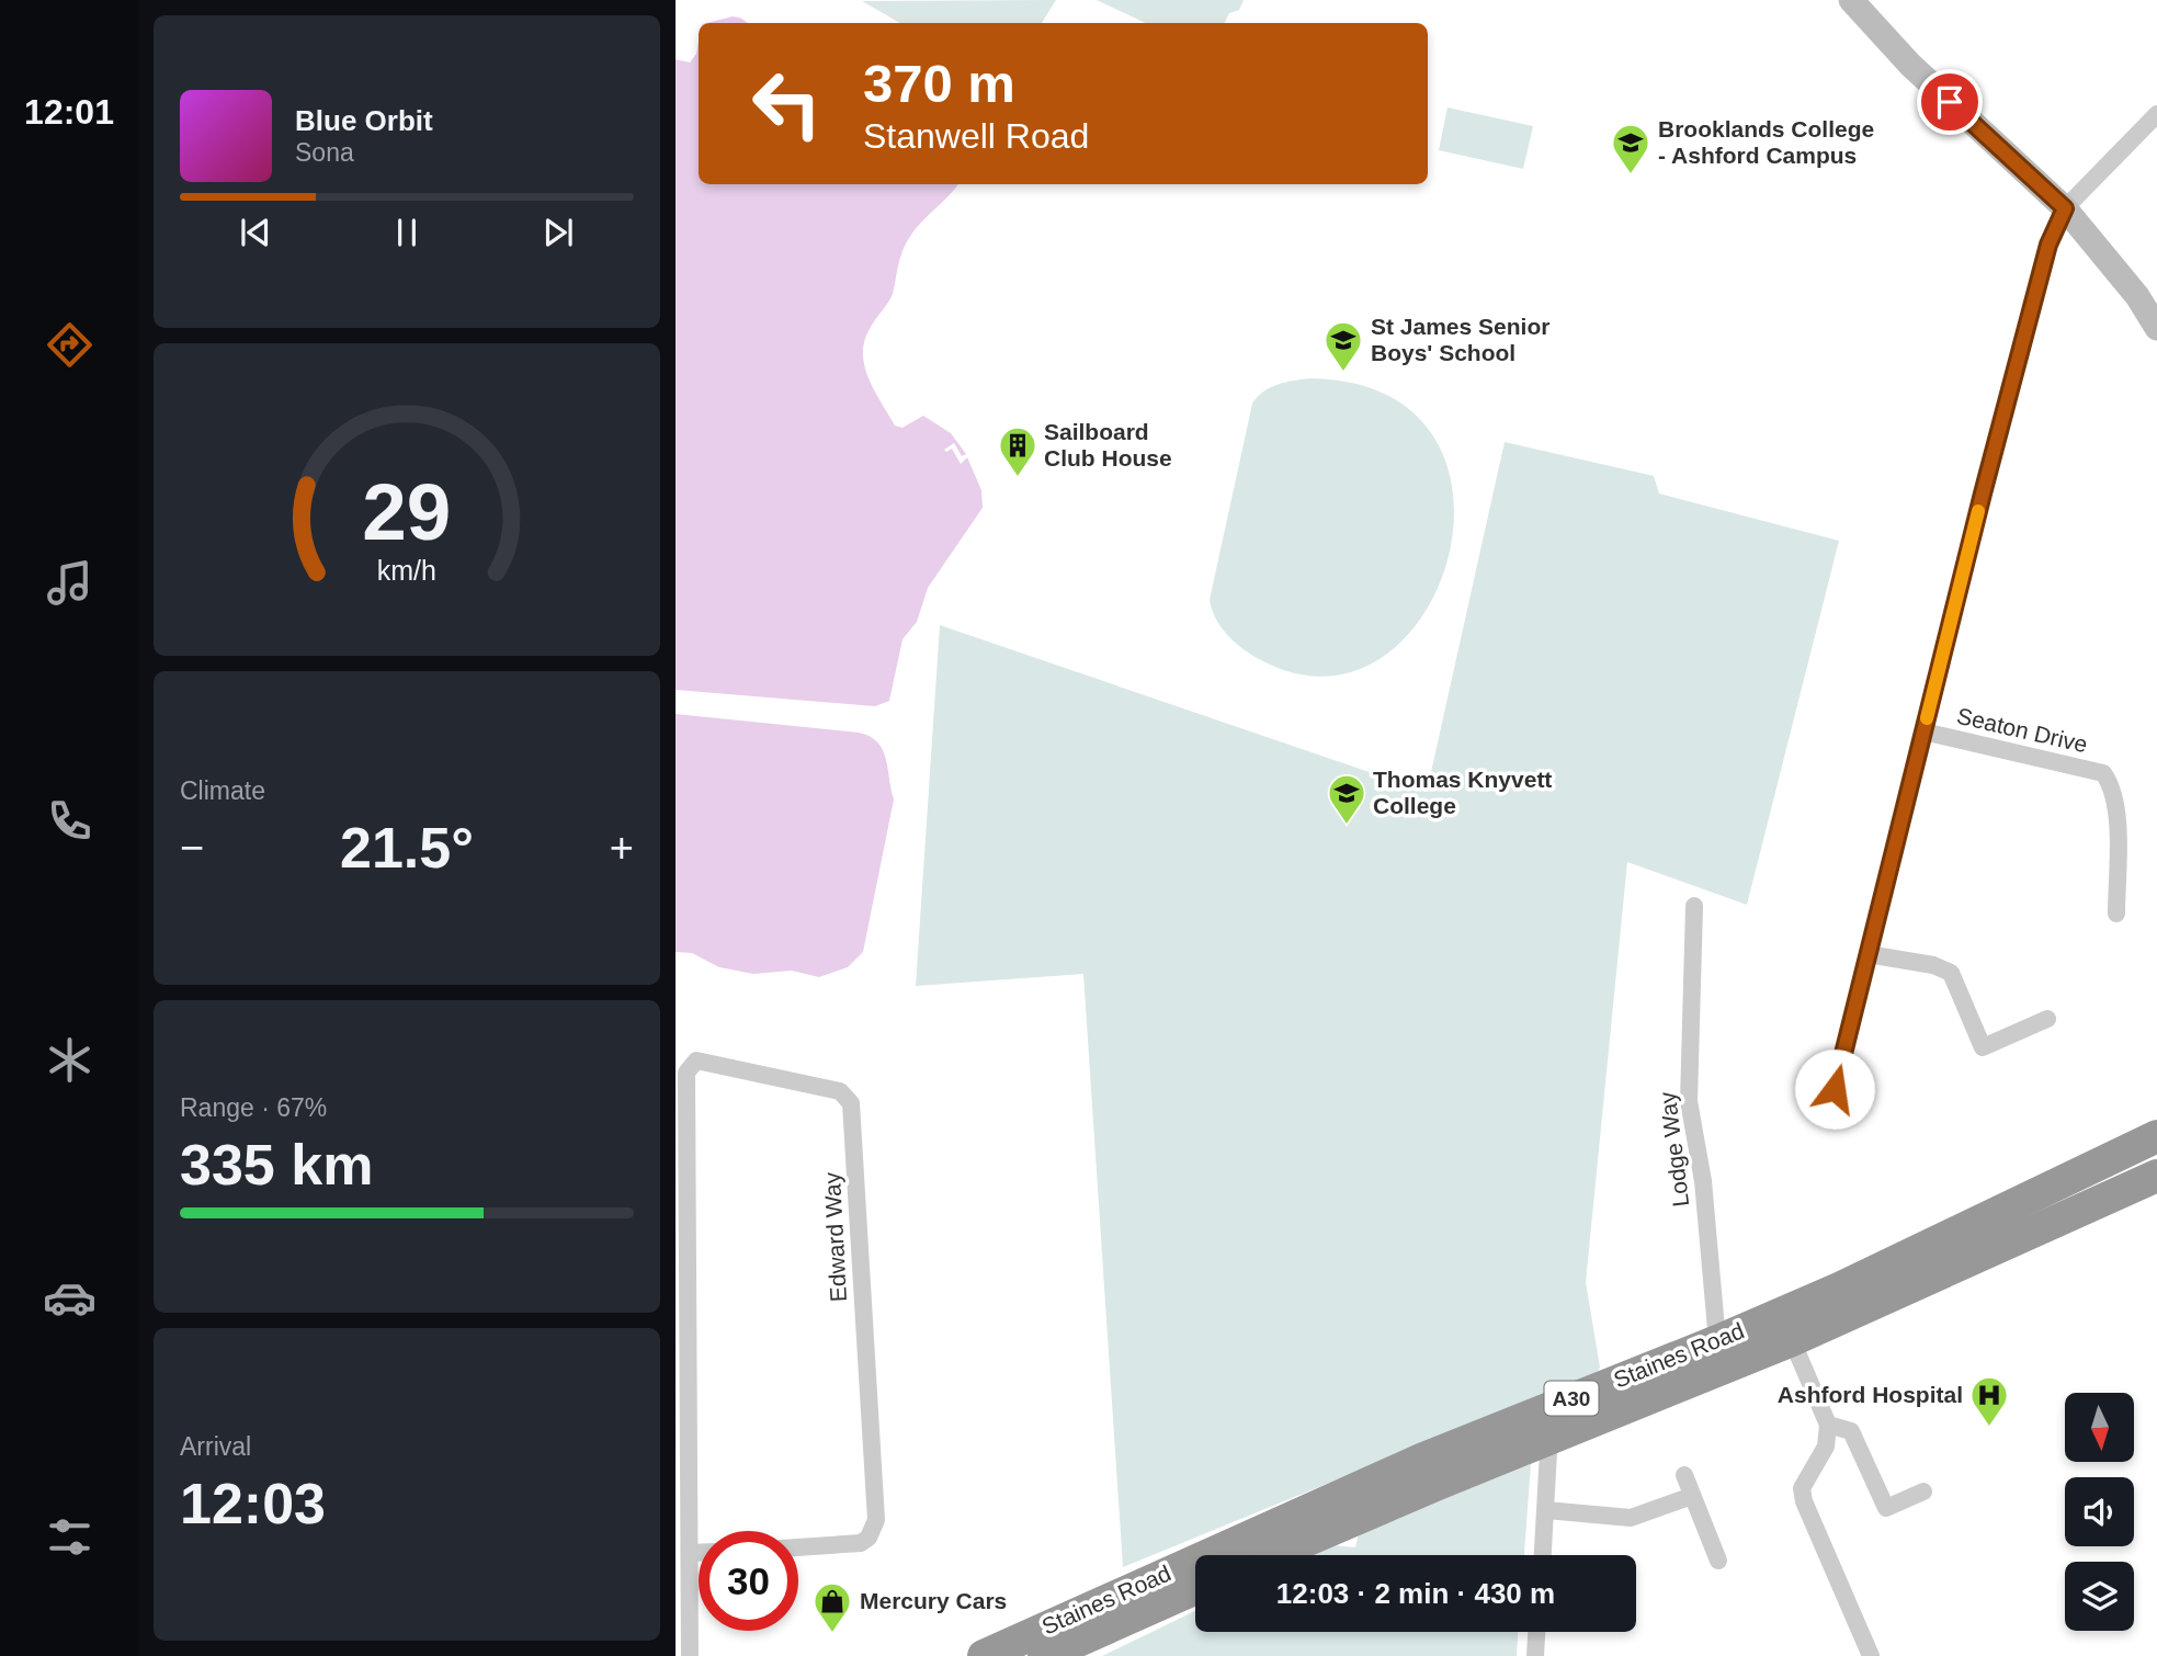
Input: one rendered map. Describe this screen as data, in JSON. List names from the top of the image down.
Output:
{
  "streets": {
    "highway": ["Staines Road", "A30"],
    "street": ["Seaton Drive", "Lodge Way", "Edward Way"]
  },
  "crossings": [
    ["Lodge Way", "Staines Road"]
  ],
  "places": {
    "school or university": ["Brooklands College - Ashford Campus", "St James Senior Boys' School", "Thomas Knyvett College"],
    "building": ["Sailboard Club House"],
    "hospital": ["Ashford Hospital"],
    "shop": ["Mercury Cars"]
  },
  "north": "bottom",
  "page": {
    "tabs": "12:01",
    "turn": ["370 m", "Stanwell Road"],
    "song": ["Blue Orbit", "Sona"],
    "tile": [
      "Climate",
      ["Range · 67%", "335 km"],
      ["Arrival", "12:03"]
    ],
    "heat": ["−", "21.5°", "+"],
    "limit": "30",
    "trip": "12:03 · 2 min · 430 m",
    "gauge": ["29", "km/h"]
  }
}
